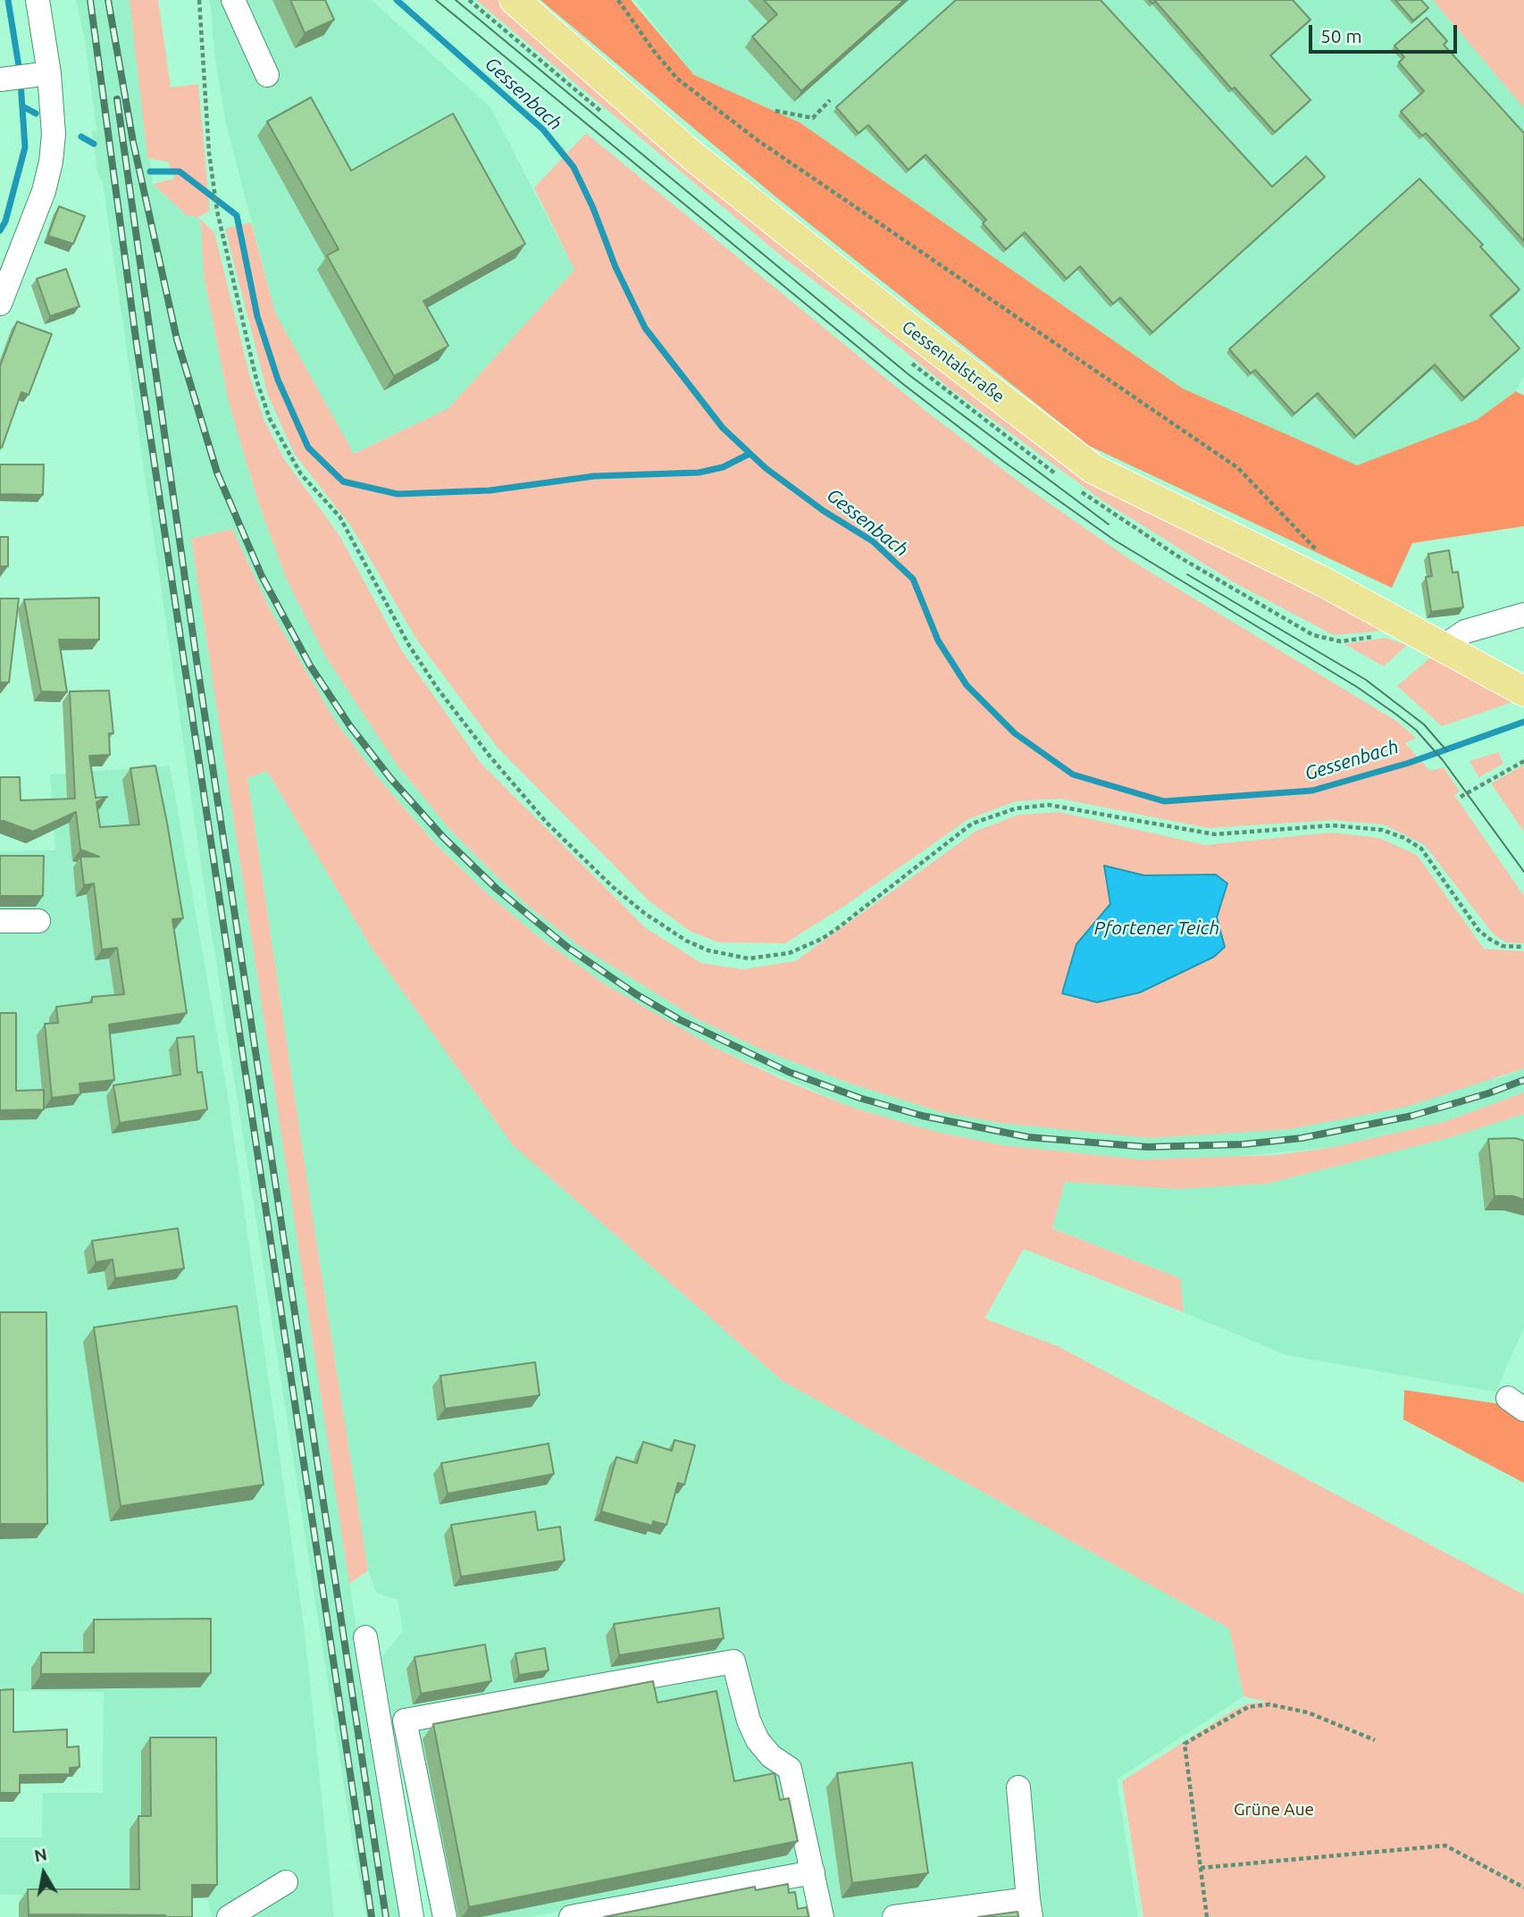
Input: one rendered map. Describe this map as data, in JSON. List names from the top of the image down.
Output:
{
  "streets": {
    "main road": ["Gessentalstraße"]
  },
  "water": ["Gessenbach", "Pfortener Teich"],
  "parks": ["Grüne Aue"],
  "scale_bar": "50 m",
  "north": "top"
}
